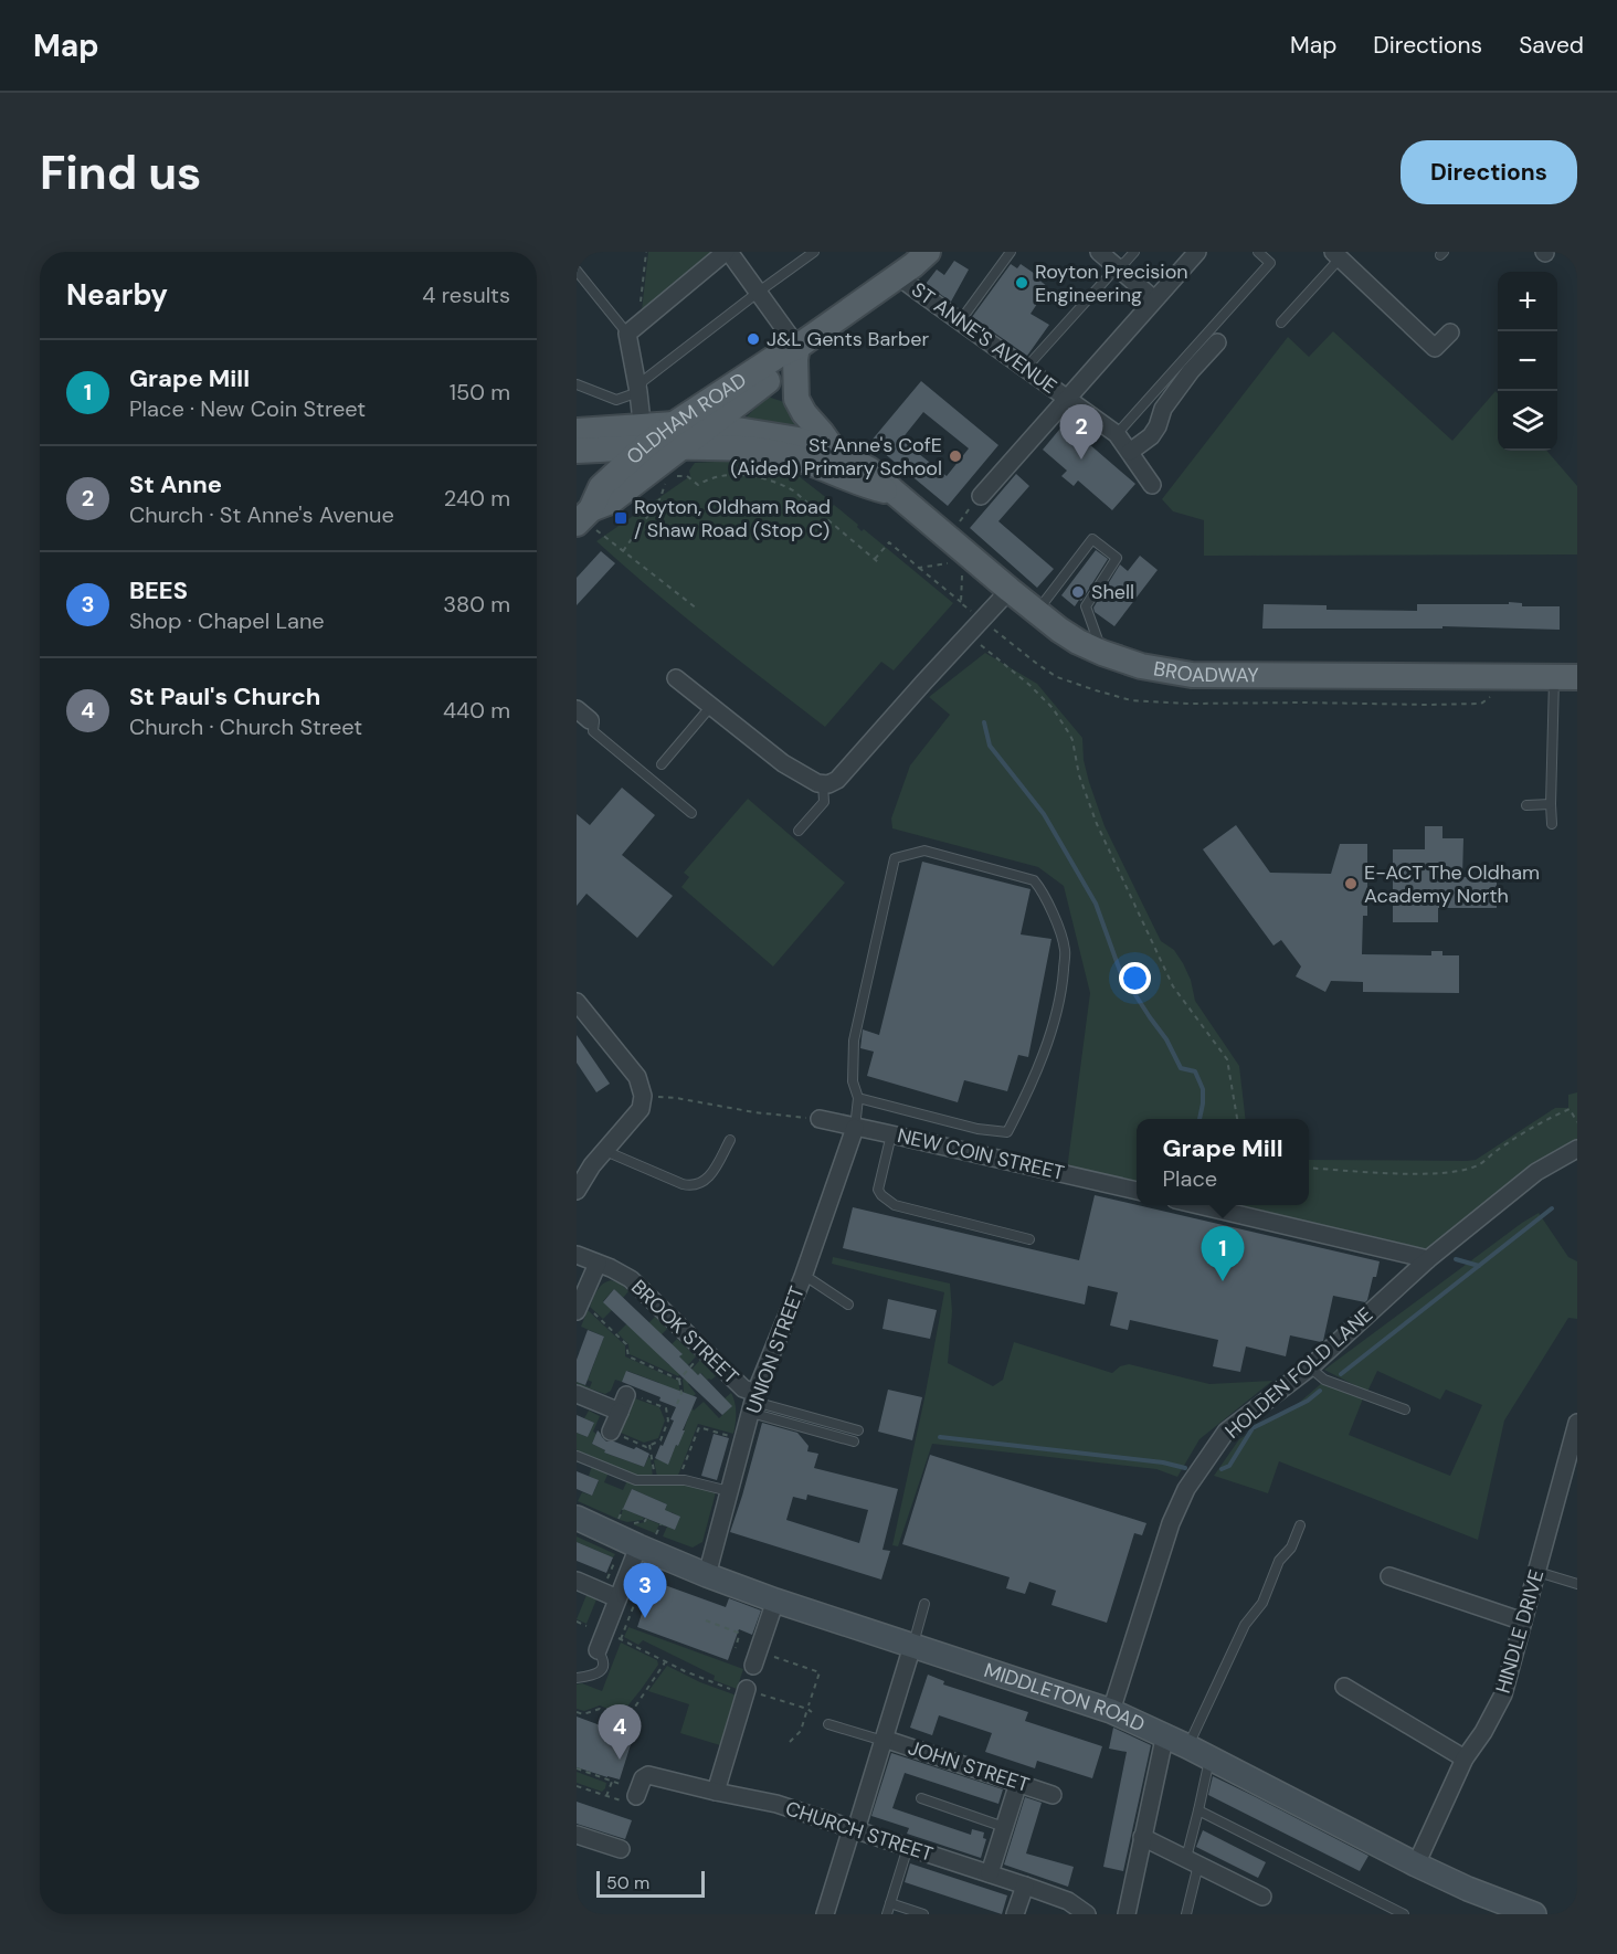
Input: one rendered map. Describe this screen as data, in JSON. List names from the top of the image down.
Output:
{
  "streets": {
    "main road": ["OLDHAM ROAD", "BROADWAY", "MIDDLETON ROAD"],
    "street": [
      "ST ANNE'S AVENUE",
      "NEW COIN STREET",
      "BROOK STREET",
      "UNION STREET",
      "HOLDEN FOLD LANE",
      "HINDLE DRIVE",
      "JOHN STREET",
      "CHURCH STREET"
    ]
  },
  "crossings": [
    ["ST ANNE'S AVENUE", "OLDHAM ROAD"],
    ["OLDHAM ROAD", "BROADWAY"],
    ["NEW COIN STREET", "UNION STREET"],
    ["BROOK STREET", "UNION STREET"],
    ["UNION STREET", "MIDDLETON ROAD"],
    ["HOLDEN FOLD LANE", "MIDDLETON ROAD"],
    ["HINDLE DRIVE", "MIDDLETON ROAD"]
  ],
  "places": {
    "other": [
      "Royton Precision Engineering",
      "J&L Gents Barber",
      "St Anne's CofE (Aided) Primary School",
      "Shell",
      "E-ACT The Oldham Academy North"
    ],
    "transit": ["Royton, Oldham Road / Shaw Road (Stop C)"]
  },
  "scale_bar": "50 m",
  "page": {
    "header": "Map",
    "nav": ["Map", "Directions", "Saved"],
    "buttons": "Directions",
    "title": "Find us",
    "heading": ["Nearby", "4 results"],
    "map_buttons": ["+", "−"],
    "list": [
      {
        "mark": "1",
        "name": "Grape Mill",
        "note": "Place · New Coin Street",
        "value": "150 m"
      },
      {
        "mark": "2",
        "name": "St Anne",
        "note": "Church · St Anne's Avenue",
        "value": "240 m"
      },
      {
        "mark": "3",
        "name": "BEES",
        "note": "Shop · Chapel Lane",
        "value": "380 m"
      },
      {
        "mark": "4",
        "name": "St Paul's Church",
        "note": "Church · Church Street",
        "value": "440 m"
      }
    ],
    "pins": [
      "2",
      "1",
      "3",
      "4"
    ],
    "popup": ["Grape Mill", "Place"],
    "scale": "50 m"
  }
}
